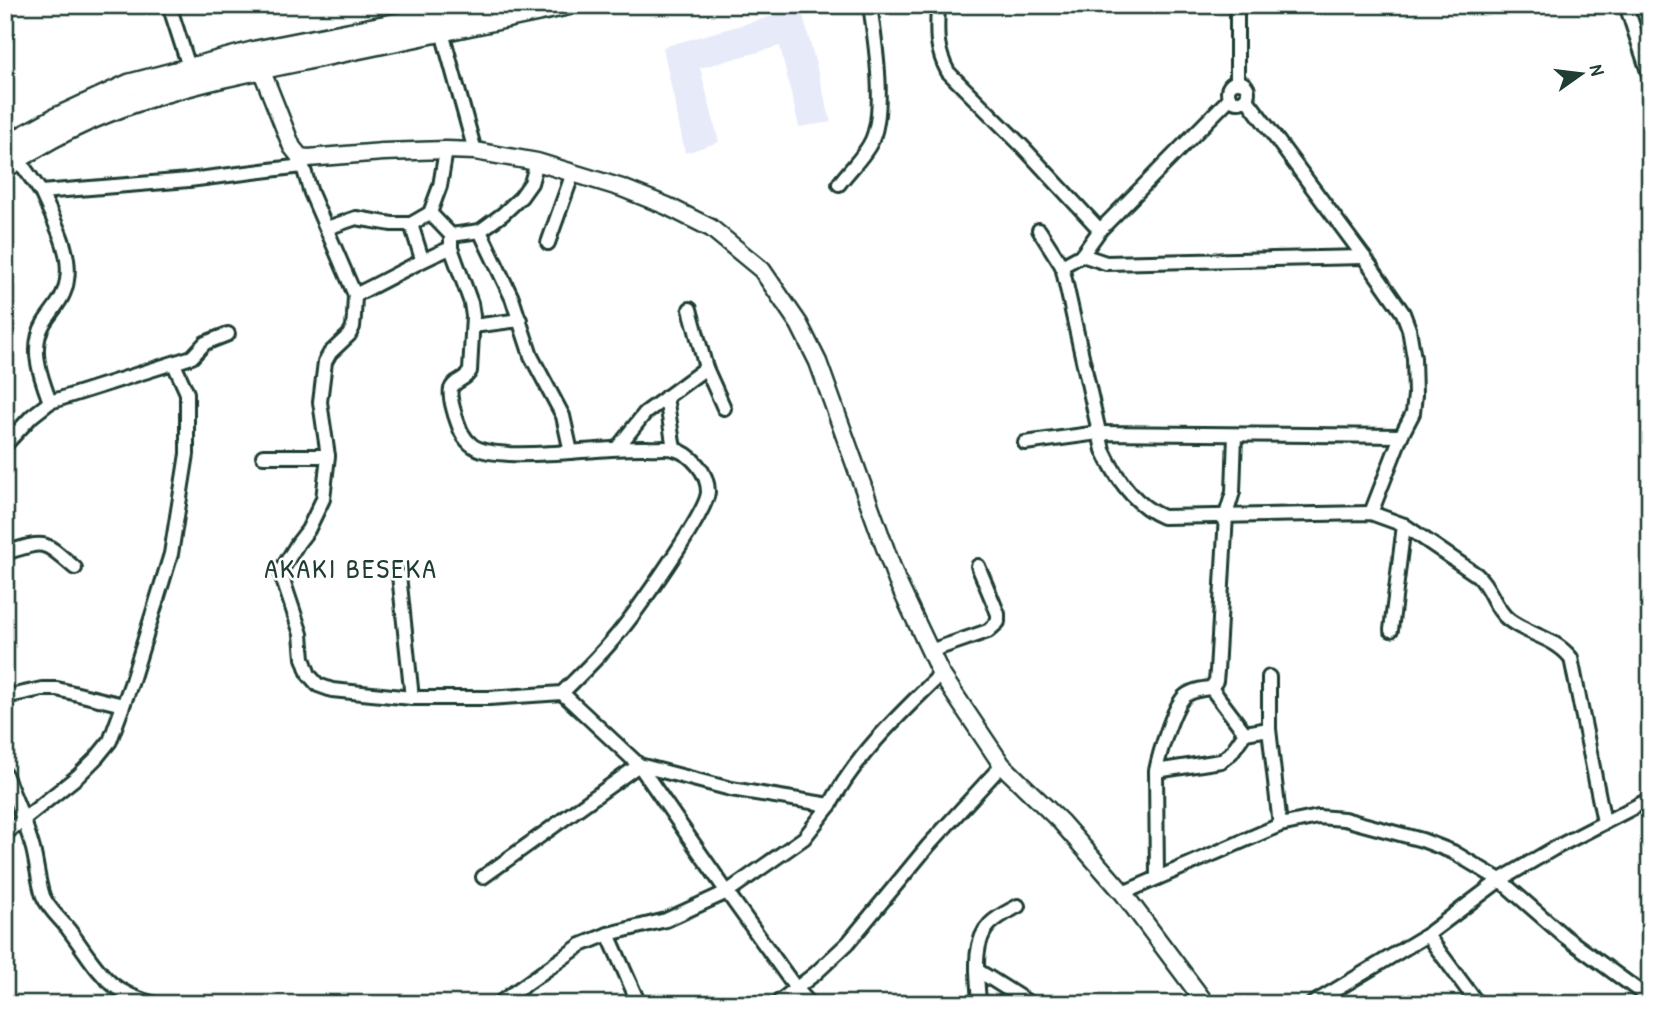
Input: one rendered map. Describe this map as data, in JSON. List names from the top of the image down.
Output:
{
  "districts": ["AKAKI BESEKA"],
  "north": "right"
}
